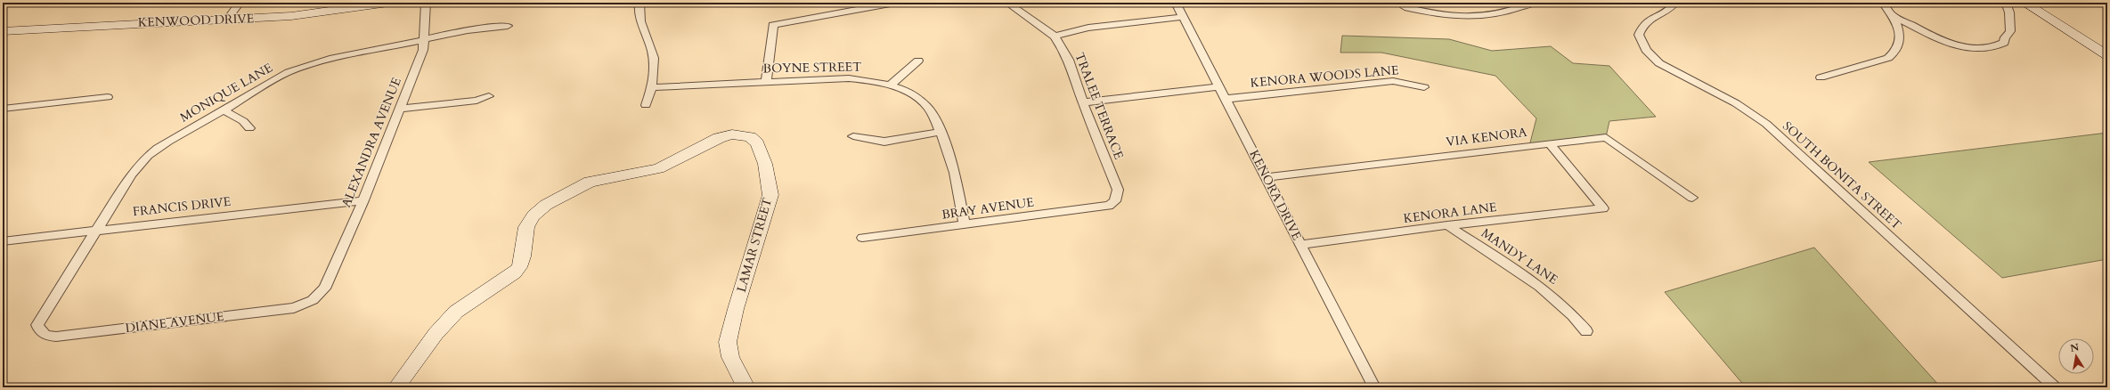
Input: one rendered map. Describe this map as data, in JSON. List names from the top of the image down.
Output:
{
  "streets": {
    "street": [
      "KENWOOD DRIVE",
      "BOYNE STREET",
      "KENORA WOODS LANE",
      "MONIQUE LANE",
      "TRALEE TERRACE",
      "VIA KENORA",
      "ALEXANDRA AVENUE",
      "SOUTH BONITA STREET",
      "KENORA DRIVE",
      "FRANCIS DRIVE",
      "BRAY AVENUE",
      "KENORA LANE",
      "LAMAR STREET",
      "MANDY LANE",
      "DIANE AVENUE"
    ]
  },
  "crossings": [
    ["BOYNE STREET", "BRAY AVENUE"],
    ["KENORA WOODS LANE", "KENORA DRIVE"],
    ["MONIQUE LANE", "ALEXANDRA AVENUE"],
    ["MONIQUE LANE", "FRANCIS DRIVE"],
    ["MONIQUE LANE", "DIANE AVENUE"],
    ["TRALEE TERRACE", "BRAY AVENUE"],
    ["VIA KENORA", "KENORA DRIVE"],
    ["VIA KENORA", "KENORA LANE"],
    ["ALEXANDRA AVENUE", "FRANCIS DRIVE"],
    ["ALEXANDRA AVENUE", "DIANE AVENUE"],
    ["KENORA DRIVE", "KENORA LANE"],
    ["KENORA LANE", "MANDY LANE"]
  ],
  "north": "top"
}
